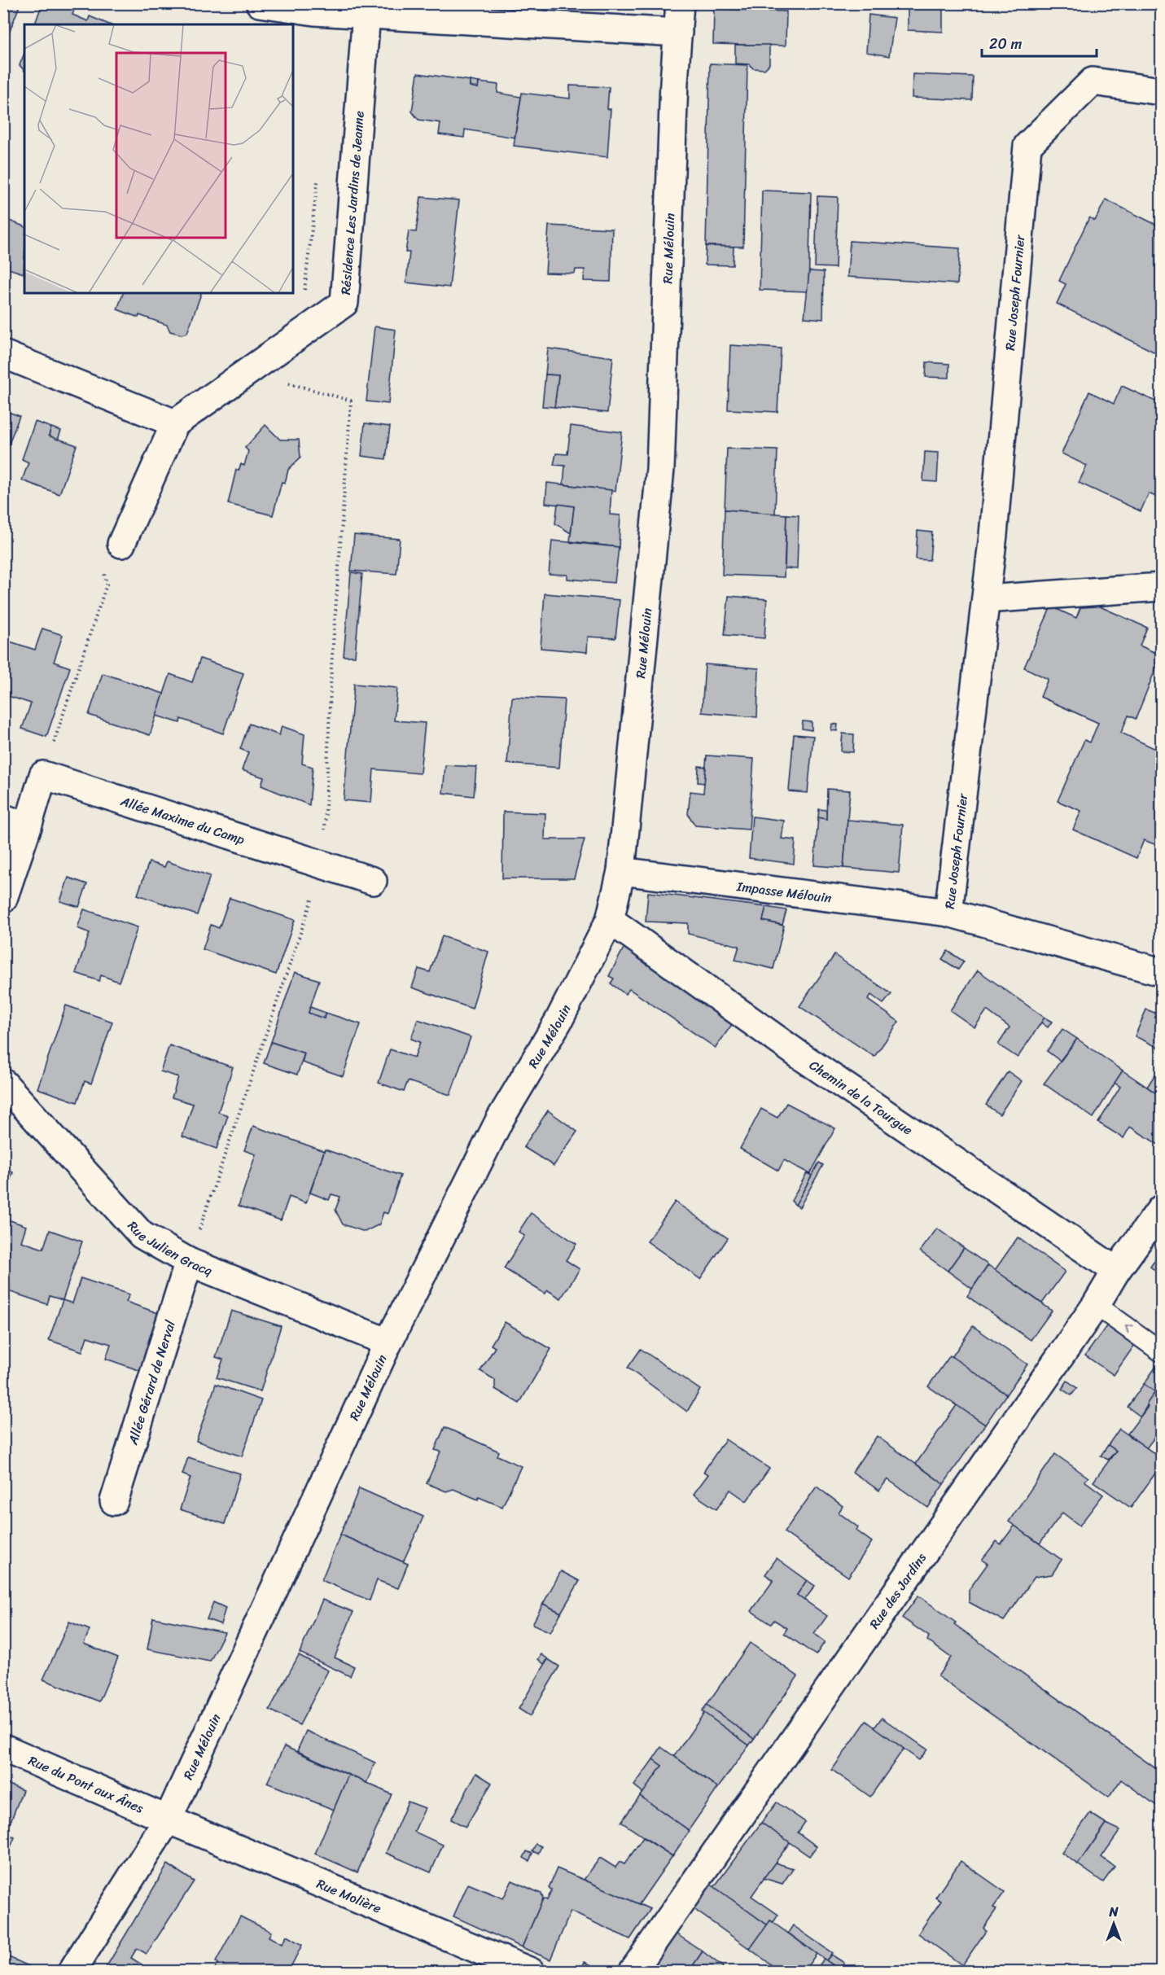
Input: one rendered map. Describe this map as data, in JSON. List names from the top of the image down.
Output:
{
  "streets": {
    "street": [
      "Résidence Les Jardins de Jeanne",
      "Rue Mélouin",
      "Rue Joseph Fournier",
      "Allée Maxime du Camp",
      "Impasse Mélouin",
      "Chemin de la Tourgue",
      "Rue Julien Gracq",
      "Allée Gérard de Nerval",
      "Rue des Jardins",
      "Rue du Pont aux Ânes",
      "Rue Molière"
    ]
  },
  "crossings": [
    ["Rue Mélouin", "Impasse Mélouin"],
    ["Rue Mélouin", "Chemin de la Tourgue"],
    ["Rue Mélouin", "Rue Julien Gracq"],
    ["Rue Mélouin", "Rue du Pont aux Ânes"],
    ["Rue Mélouin", "Rue Molière"],
    ["Rue Joseph Fournier", "Impasse Mélouin"],
    ["Chemin de la Tourgue", "Rue des Jardins"],
    ["Rue Julien Gracq", "Allée Gérard de Nerval"],
    ["Rue du Pont aux Ânes", "Rue Molière"]
  ],
  "scale_bar": "20 m",
  "north": "top"
}
